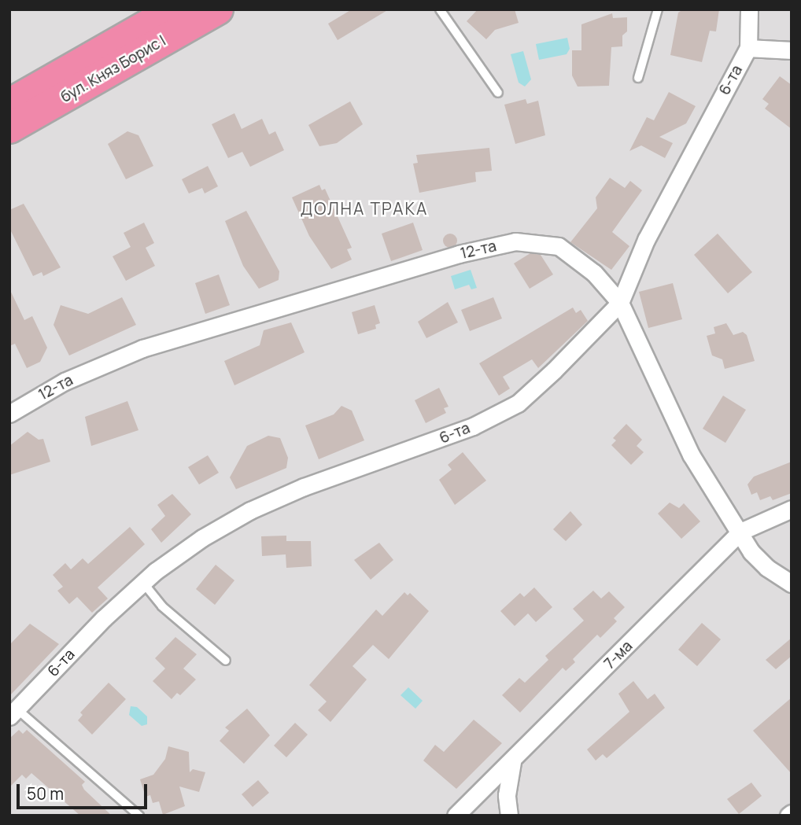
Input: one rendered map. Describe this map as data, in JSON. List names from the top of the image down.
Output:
{
  "streets": {
    "highway": ["бул. Княз Борис I"],
    "street": ["6-та", "12-та", "7-ма"]
  },
  "crossings": [
    ["6-та", "12-та"],
    ["12-та", "7-ма"]
  ],
  "districts": ["ДОЛНА ТРАКА"],
  "scale_bar": "50 m"
}
